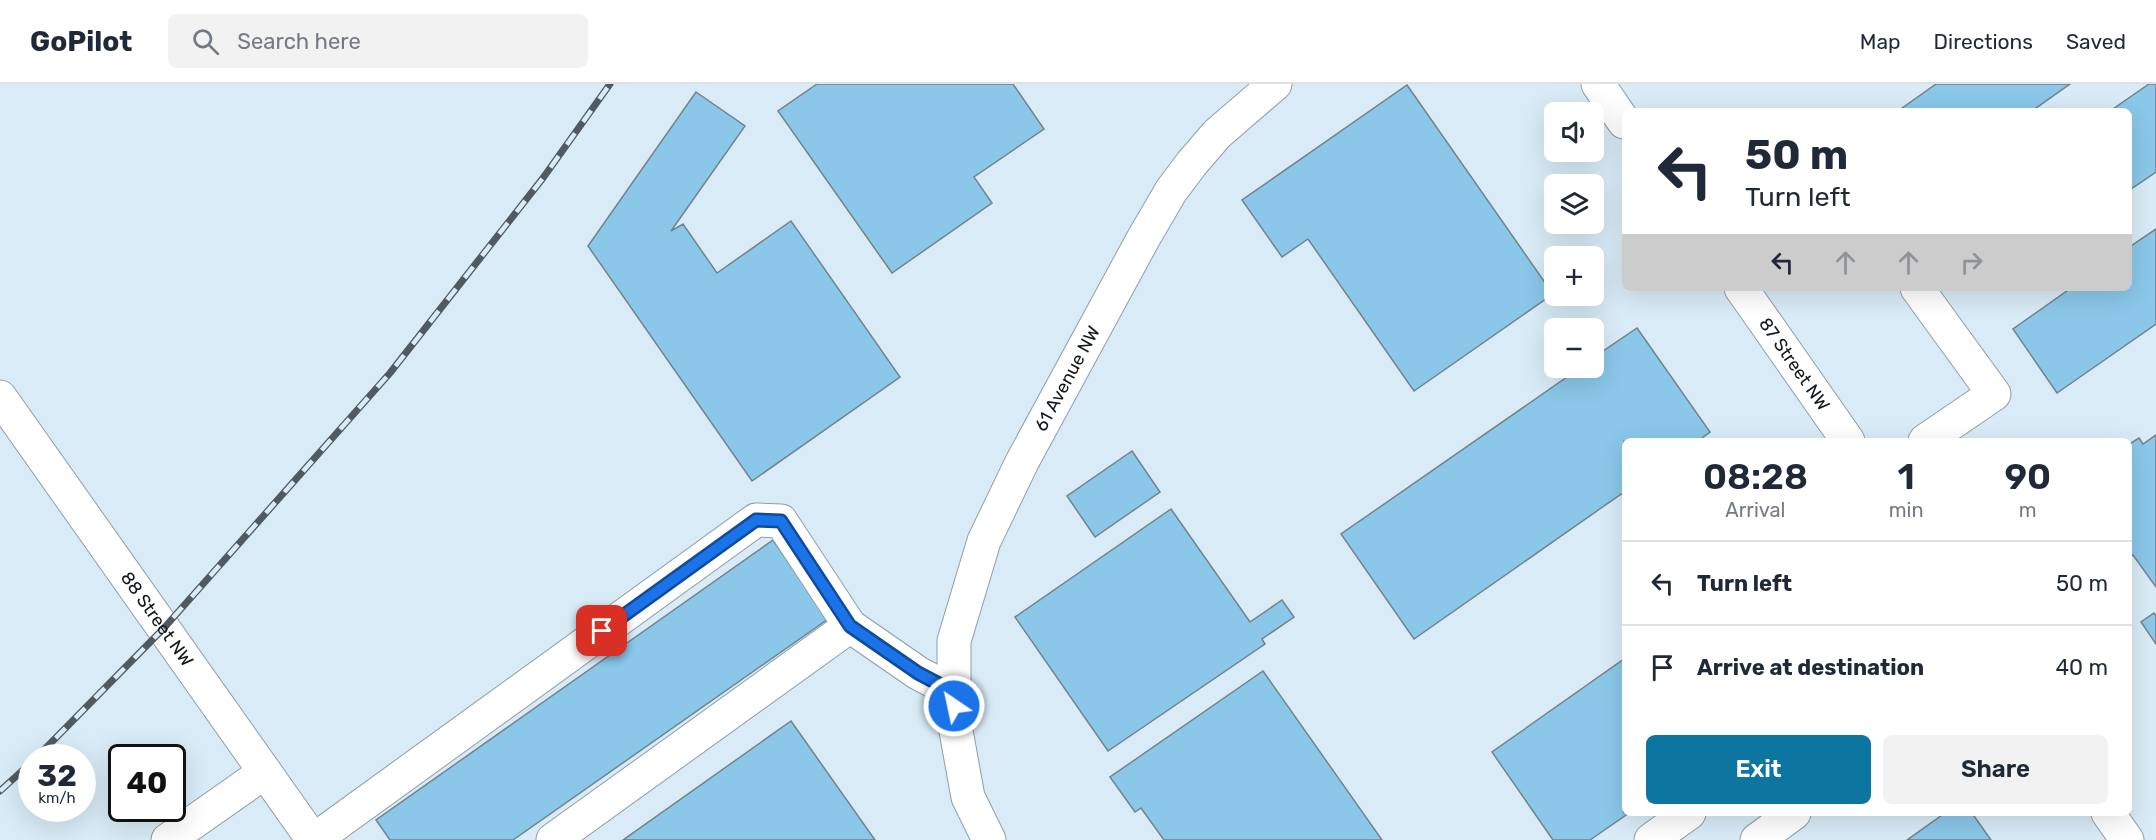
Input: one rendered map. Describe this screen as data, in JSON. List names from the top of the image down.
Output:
{
  "streets": {
    "street": ["87 Street NW", "61 Avenue NW", "88 Street NW"]
  },
  "page": {
    "header": "GoPilot",
    "search": "Search here",
    "nav": ["Map", "Directions", "Saved"],
    "map_buttons": ["+", "−"],
    "turn": ["50 m", "Turn left"],
    "eta": [
      "08:28",
      "Arrival",
      "1",
      "min",
      "90",
      "m"
    ],
    "list": [
      {
        "name": "Turn left",
        "value": "50 m"
      },
      {
        "name": "Arrive at destination",
        "value": "40 m"
      }
    ],
    "buttons": ["Exit", "Share"],
    "speed": "32 km/h",
    "limit": "40"
  }
}
